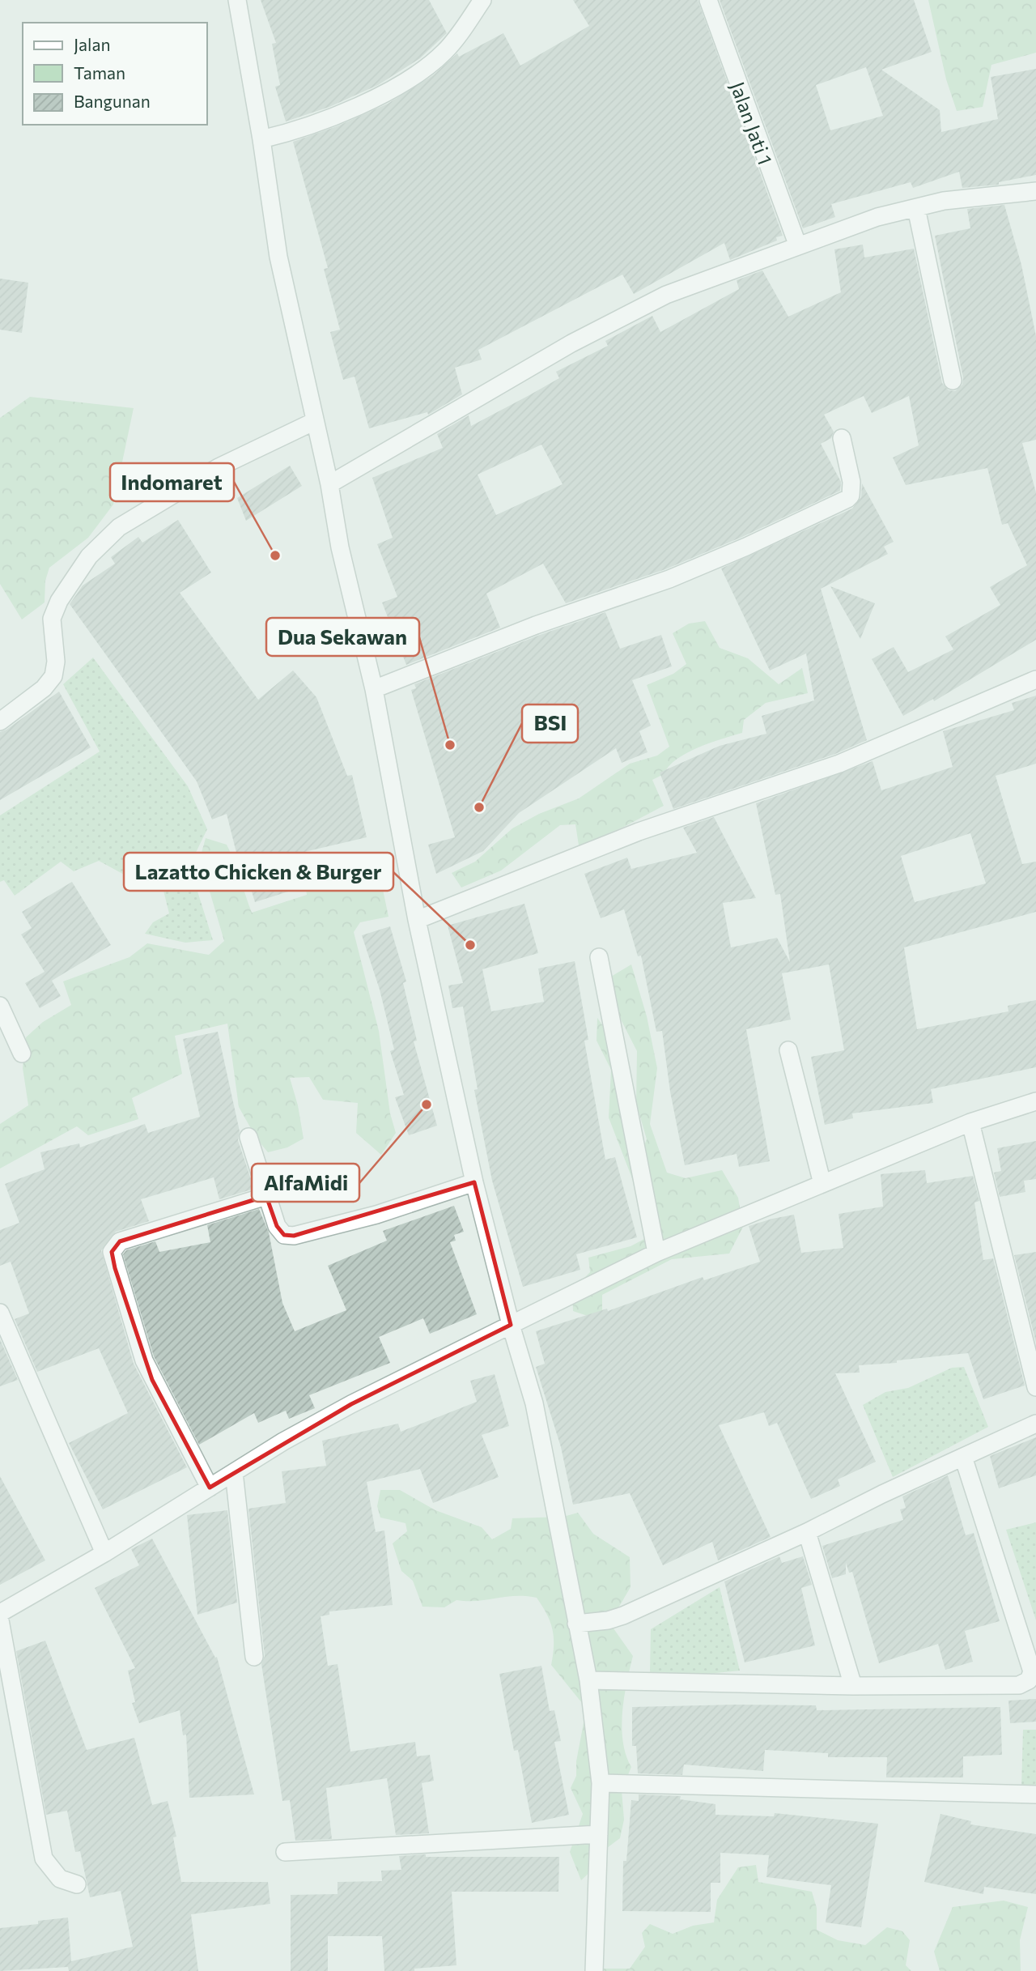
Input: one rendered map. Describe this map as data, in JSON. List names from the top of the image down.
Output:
{
  "streets": {
    "street": ["Jalan Jati 1"]
  },
  "places": [
    "Indomaret",
    "Dua Sekawan",
    "BSI",
    "Lazatto Chicken & Burger",
    "AlfaMidi"
  ],
  "legend": ["Jalan", "Taman", "Bangunan"]
}
